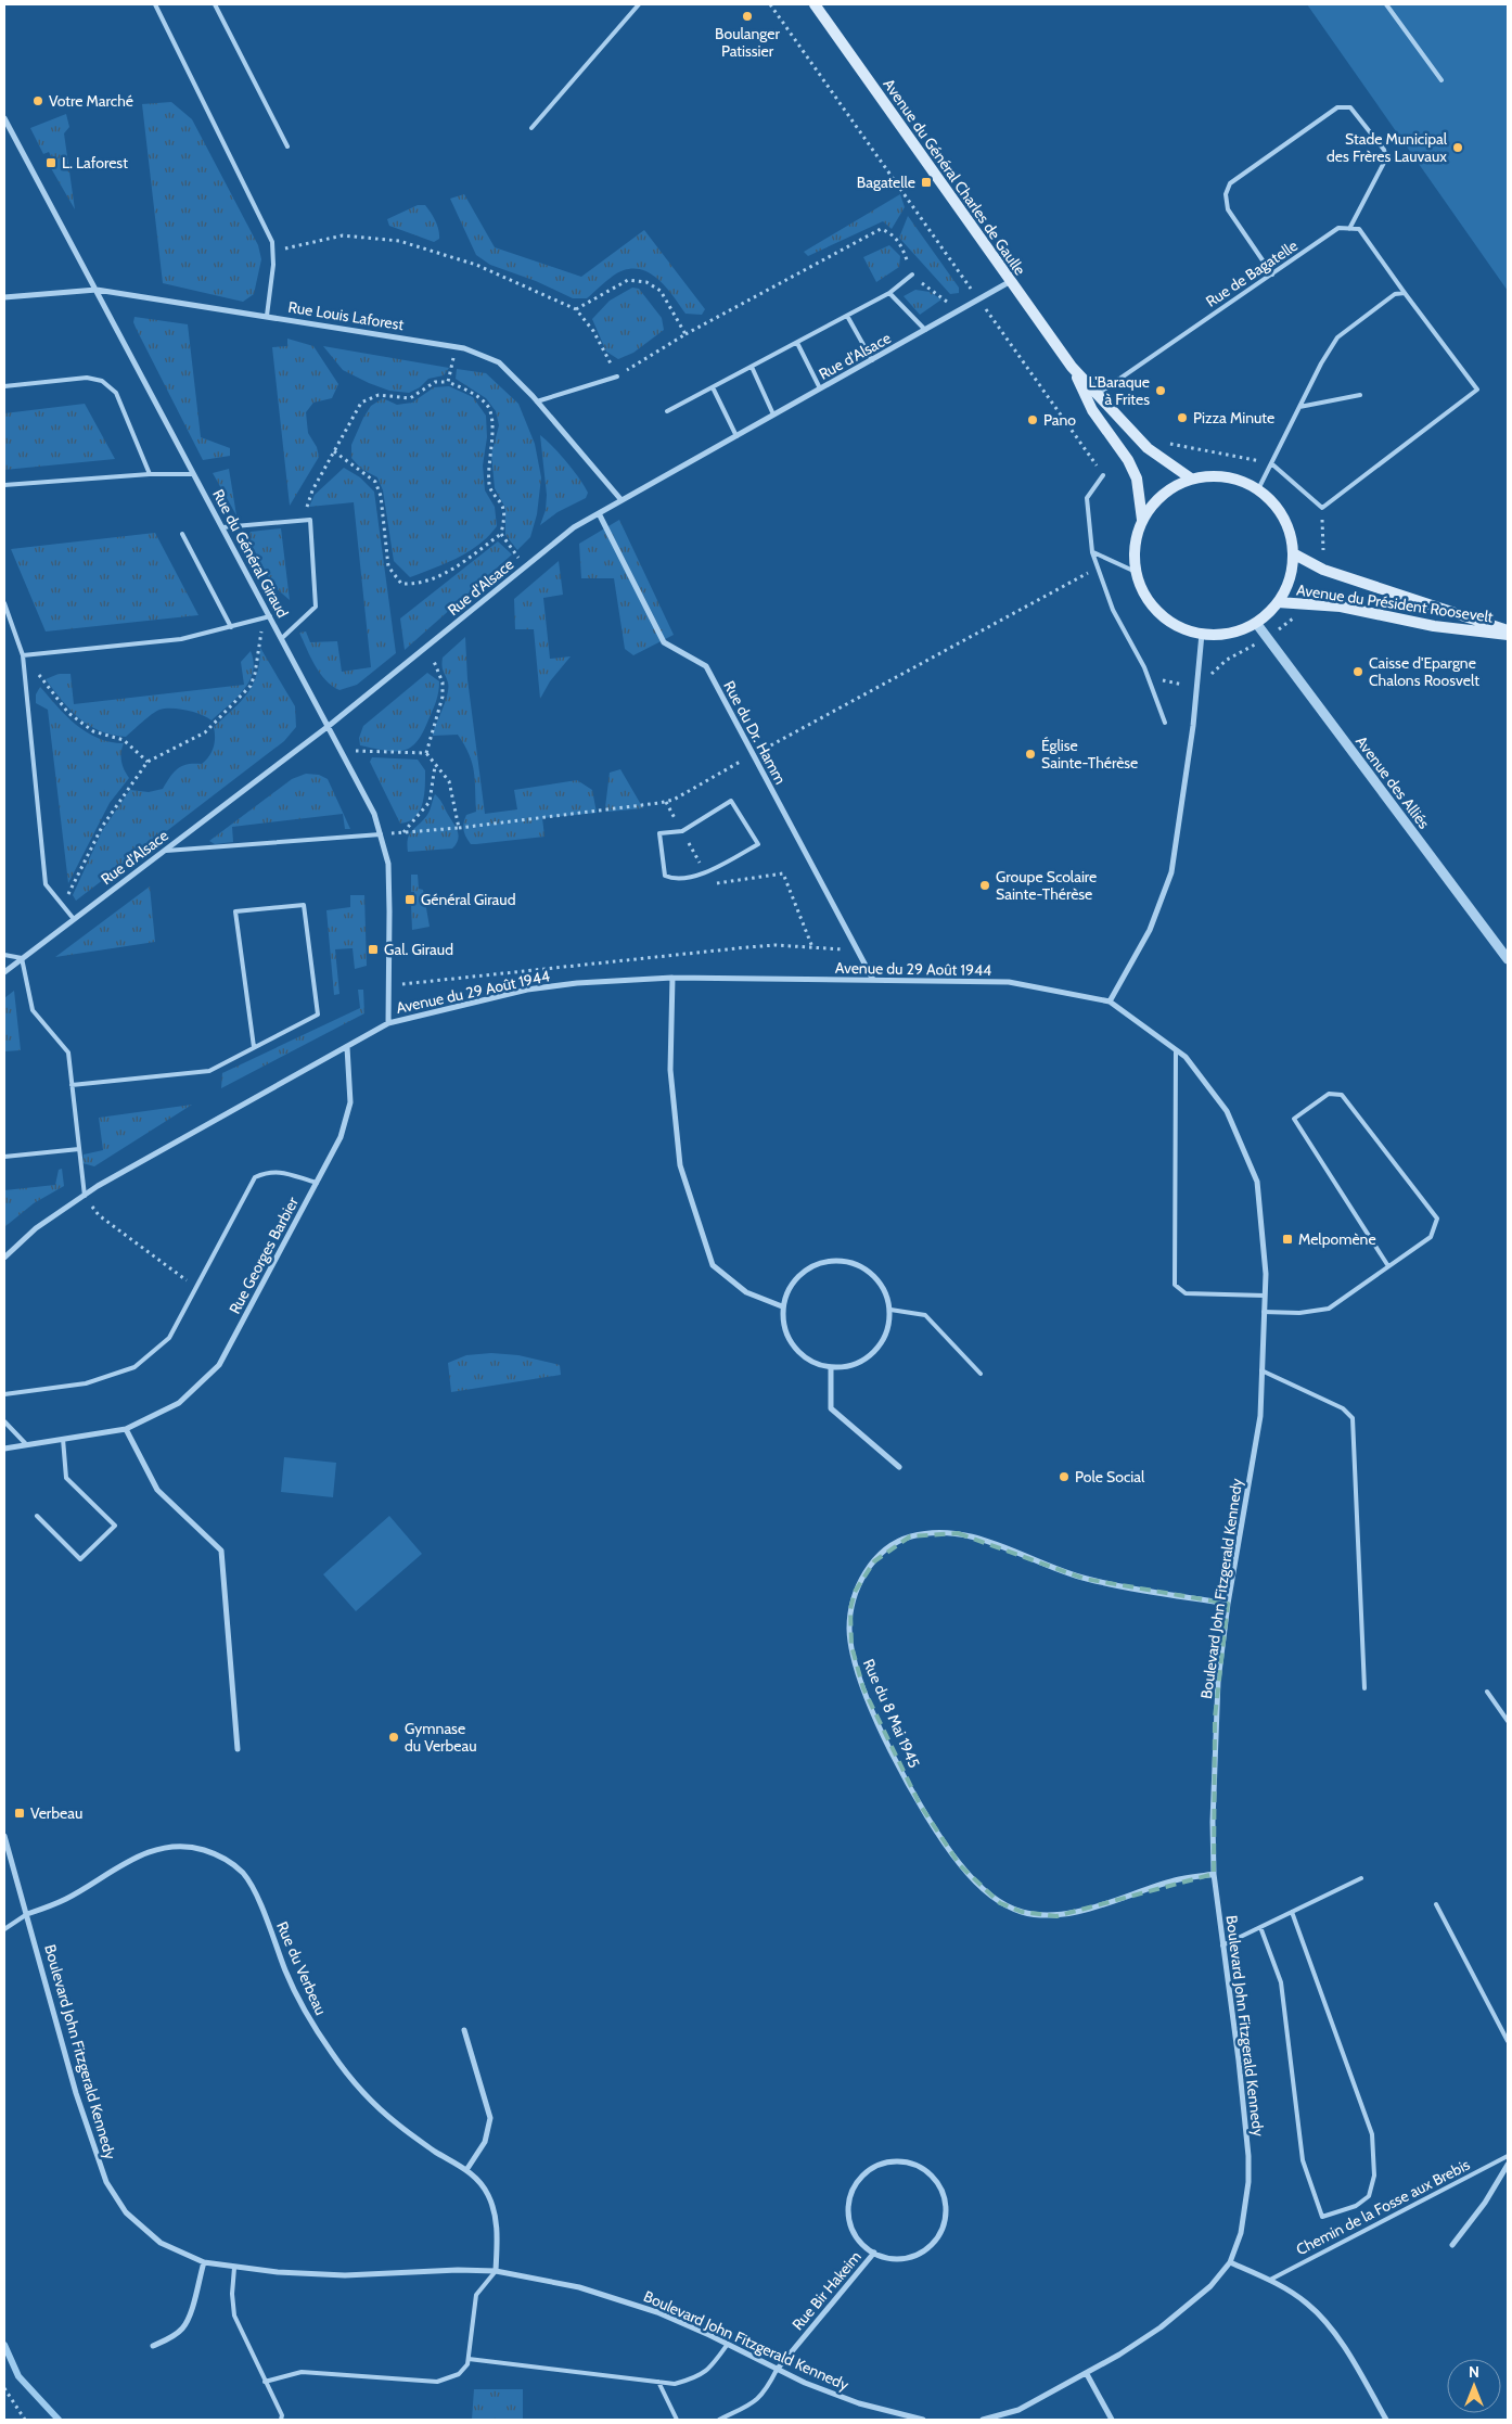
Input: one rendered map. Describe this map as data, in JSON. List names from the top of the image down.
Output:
{
  "streets": {
    "main road": ["Avenue du Général Charles de Gaulle", "Avenue du Président Roosevelt"],
    "street": [
      "Rue Louis Laforest",
      "Rue d'Alsace",
      "Rue du Général Giraud",
      "Rue du Dr. Hamm",
      "Avenue des Alliés",
      "Avenue du 29 Août 1944",
      "Rue Georges Barbier",
      "Boulevard John Fitzgerald Kennedy",
      "Rue du 8 Mai 1945",
      "Rue du Verbeau",
      "Rue Bir Hakeim"
    ],
    "lane": ["Rue de Bagatelle", "Chemin de la Fosse aux Brebis"]
  },
  "crossings": [
    ["Avenue du Général Charles de Gaulle", "Rue de Bagatelle"],
    ["Avenue du Général Charles de Gaulle", "Rue d'Alsace"],
    ["Avenue du Général Charles de Gaulle", "Avenue du Président Roosevelt"],
    ["Avenue du Général Charles de Gaulle", "Avenue des Alliés"],
    ["Rue Louis Laforest", "Rue d'Alsace"],
    ["Rue Louis Laforest", "Rue du Général Giraud"],
    ["Rue d'Alsace", "Rue du Général Giraud"],
    ["Rue d'Alsace", "Rue du Dr. Hamm"],
    ["Rue du Général Giraud", "Avenue du 29 Août 1944"],
    ["Avenue du Président Roosevelt", "Avenue des Alliés"],
    ["Rue du Dr. Hamm", "Avenue du 29 Août 1944"],
    ["Avenue du 29 Août 1944", "Rue Georges Barbier"],
    ["Avenue du 29 Août 1944", "Boulevard John Fitzgerald Kennedy"],
    ["Boulevard John Fitzgerald Kennedy", "Rue du 8 Mai 1945"],
    ["Boulevard John Fitzgerald Kennedy", "Rue du Verbeau"],
    ["Boulevard John Fitzgerald Kennedy", "Rue Bir Hakeim"]
  ],
  "places": {
    "other": [
      "Boulanger Patissier",
      "Votre Marché",
      "Stade Municipal des Frères Lauvaux",
      "L'Baraque à Frites",
      "Pizza Minute",
      "Pano",
      "Caisse d'Epargne Chalons Roosvelt",
      "Église Sainte-Thérèse",
      "Groupe Scolaire Sainte-Thérèse",
      "Pole Social",
      "Gymnase du Verbeau"
    ],
    "transit": [
      "L. Laforest",
      "Bagatelle",
      "Général Giraud",
      "Gal. Giraud",
      "Melpomène",
      "Verbeau"
    ]
  },
  "north": "top"
}
